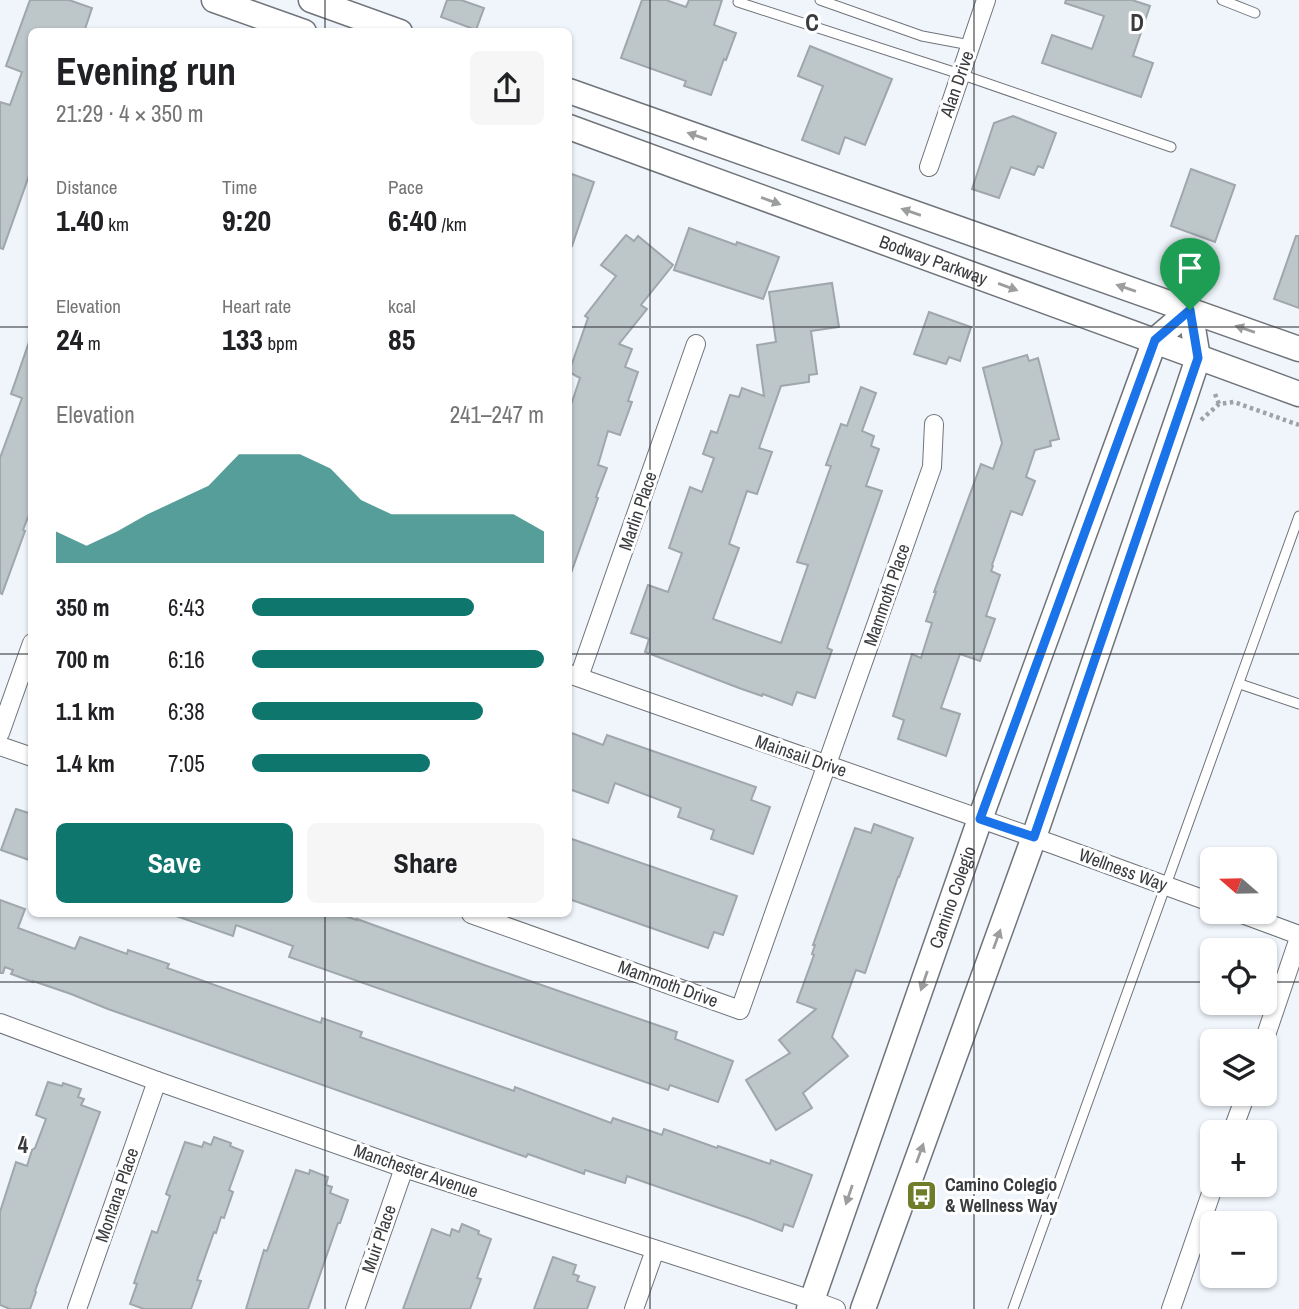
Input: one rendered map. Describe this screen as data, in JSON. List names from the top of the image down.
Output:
{
  "streets": {
    "street": [
      "Alan Drive",
      "Bodway Parkway",
      "Marlin Place",
      "Mammoth Place",
      "Mainsail Drive",
      "Wellness Way",
      "Camino Colegio",
      "Mammoth Drive",
      "Manchester Avenue",
      "Montana Place",
      "Muir Place"
    ]
  },
  "crossings": [
    ["Bodway Parkway", "Camino Colegio"],
    ["Marlin Place", "Mainsail Drive"],
    ["Mammoth Place", "Mainsail Drive"],
    ["Mammoth Place", "Mammoth Drive"],
    ["Mainsail Drive", "Wellness Way"],
    ["Mainsail Drive", "Camino Colegio"],
    ["Mainsail Drive", "Mammoth Drive"],
    ["Camino Colegio", "Manchester Avenue"],
    ["Manchester Avenue", "Montana Place"],
    ["Manchester Avenue", "Muir Place"]
  ],
  "places": {
    "bus stop": ["Camino Colegio & Wellness Way"]
  },
  "north": "left",
  "page": {
    "heading": ["Evening run", "21:29 · 4 × 350 m"],
    "stats": [
      ["Distance", "1.40 km"],
      ["Time", "9:20"],
      ["Pace", "6:40 /km"],
      ["Elevation", "24 m"],
      ["Heart rate", "133 bpm"],
      ["kcal", "85"]
    ],
    "chart": ["Elevation", "241–247 m"],
    "list": [
      {
        "name": "350 m",
        "note": "6:43"
      },
      {
        "name": "700 m",
        "note": "6:16"
      },
      {
        "name": "1.1 km",
        "note": "6:38"
      },
      {
        "name": "1.4 km",
        "note": "7:05"
      }
    ],
    "buttons": ["Save", "Share"],
    "map_buttons": ["+", "−"]
  },
  "grid": {
    "columns": ["C", "D"],
    "rows": ["4"]
  }
}
